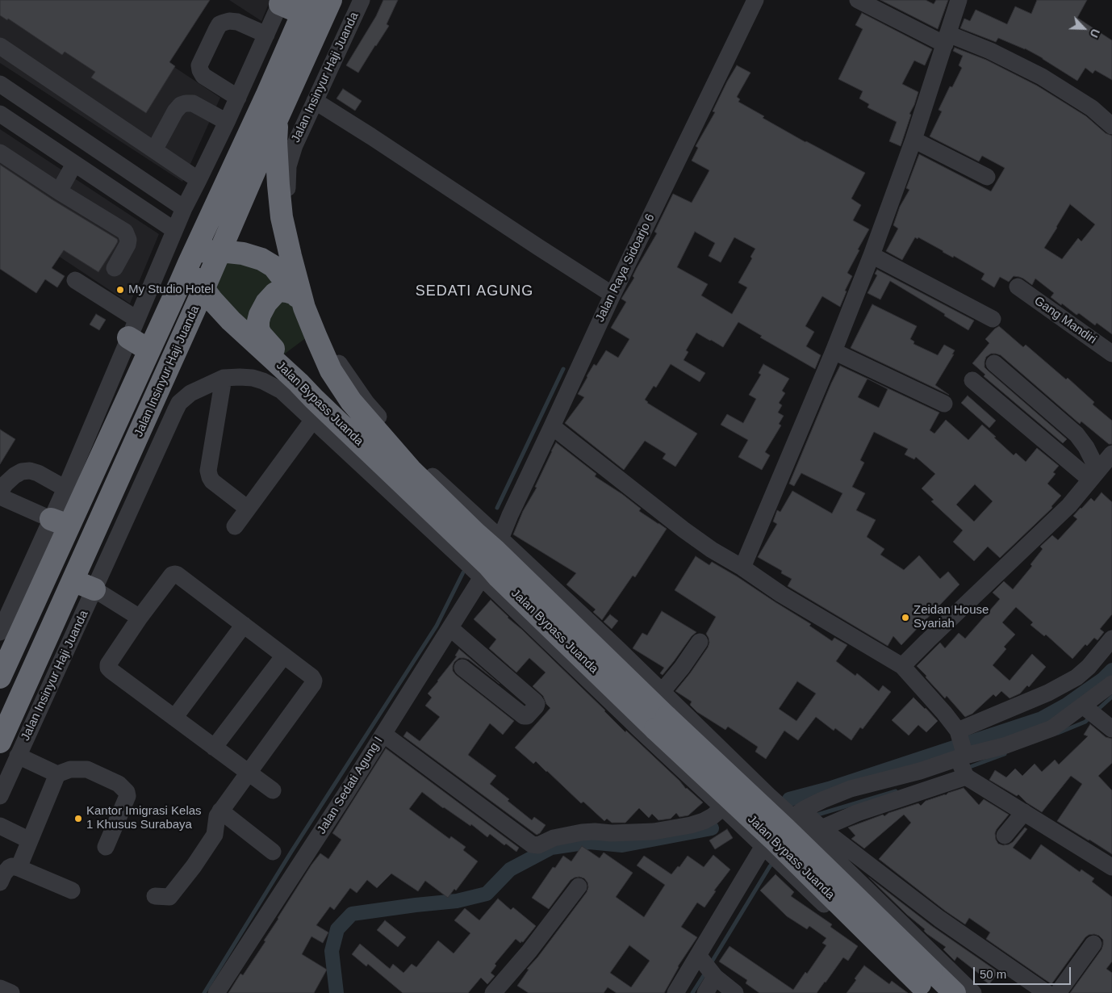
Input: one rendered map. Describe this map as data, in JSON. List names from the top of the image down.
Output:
{
  "streets": {
    "highway": ["Jalan Insinyur Haji Juanda", "Jalan Bypass Juanda"],
    "street": ["Jalan Raya Sidoarjo 6", "Gang Mandiri", "Jalan Sedati Agung I"]
  },
  "crossings": [
    ["Jalan Insinyur Haji Juanda", "Jalan Raya Sidoarjo 6"],
    ["Jalan Insinyur Haji Juanda", "Jalan Bypass Juanda"],
    ["Jalan Insinyur Haji Juanda", "Jalan Sedati Agung I"],
    ["Jalan Raya Sidoarjo 6", "Jalan Bypass Juanda"],
    ["Jalan Raya Sidoarjo 6", "Jalan Sedati Agung I"],
    ["Jalan Bypass Juanda", "Jalan Sedati Agung I"]
  ],
  "districts": ["SEDATI AGUNG"],
  "places": ["My Studio Hotel", "Zeidan House Syariah", "Kantor Imigrasi Kelas 1 Khusus Surabaya"],
  "scale_bar": "50 m",
  "north": "bottom right"
}
